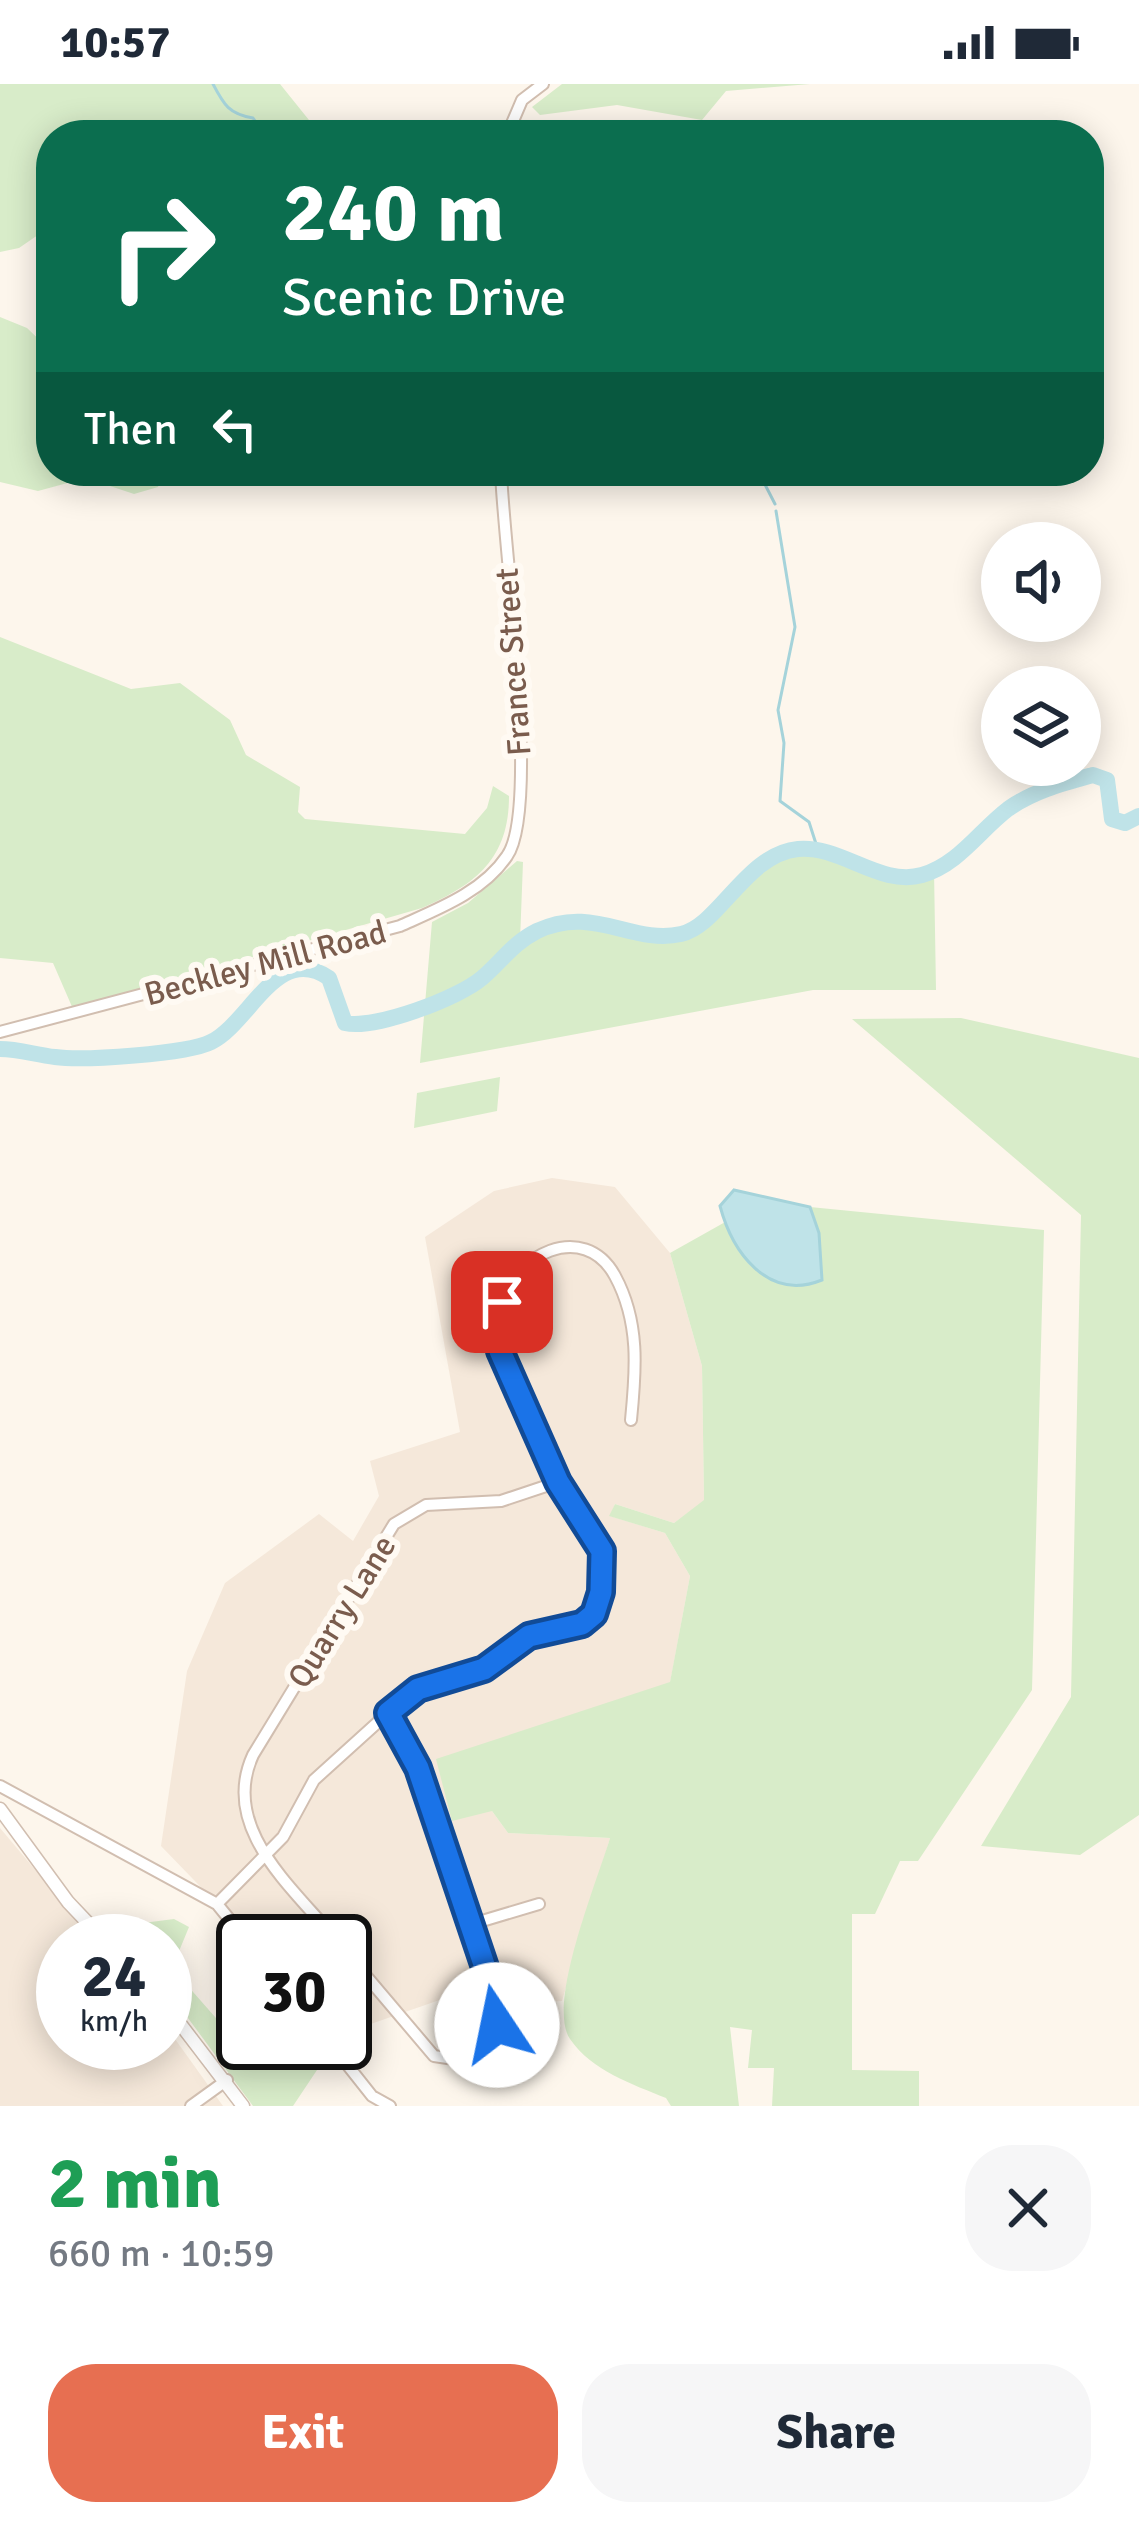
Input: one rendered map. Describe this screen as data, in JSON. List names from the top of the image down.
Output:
{
  "streets": {
    "street": ["France Street", "Beckley Mill Road", "Quarry Lane"]
  },
  "crossings": [
    ["France Street", "Beckley Mill Road"]
  ],
  "page": {
    "status": "10:57",
    "turn": ["240 m", "Scenic Drive"],
    "then": "Then",
    "speed": "24 km/h",
    "limit": "30",
    "heading": ["2 min", "660 m · 10:59"],
    "buttons": ["Exit", "Share"]
  }
}
